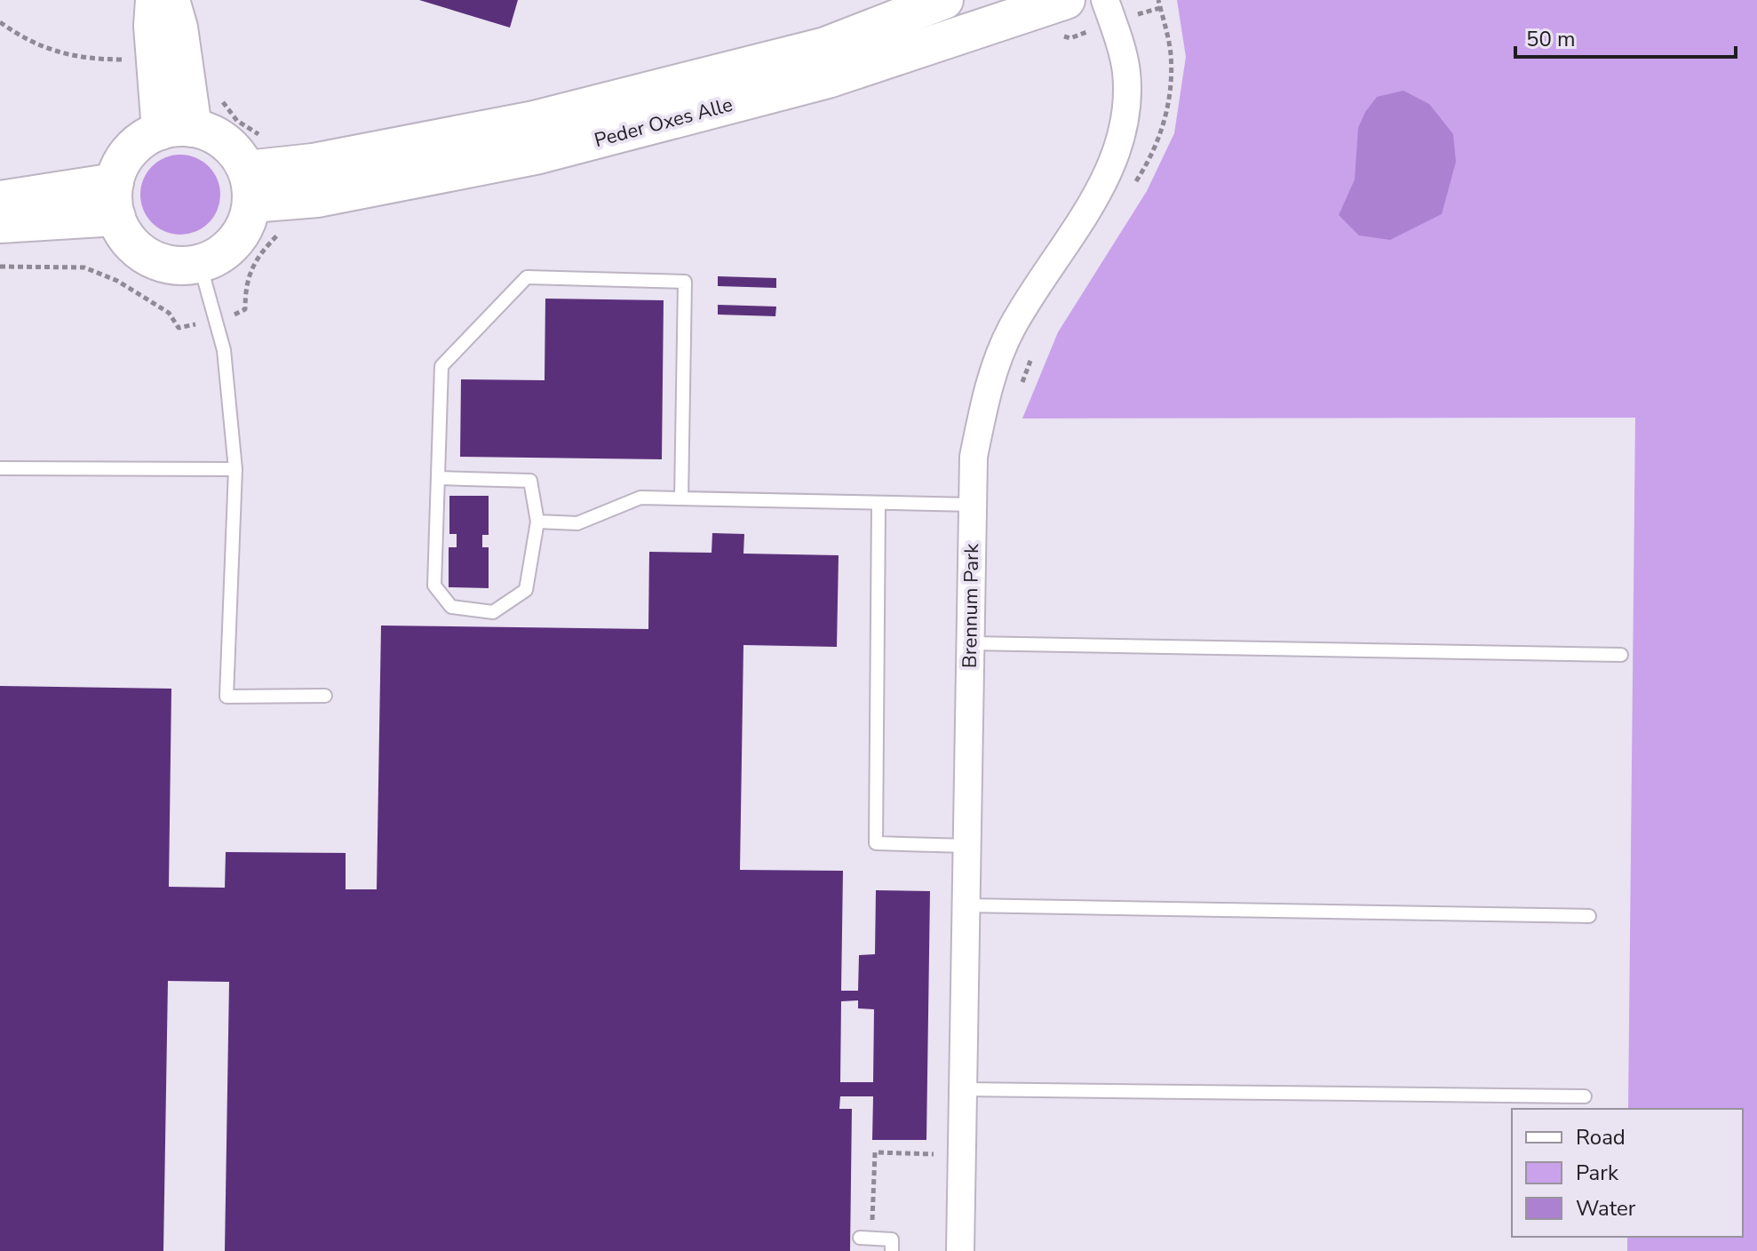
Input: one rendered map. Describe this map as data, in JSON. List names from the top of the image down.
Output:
{
  "streets": {
    "street": ["Peder Oxes Alle", "Brennum Park"]
  },
  "legend": ["Road", "Park", "Water"],
  "scale_bar": "50 m"
}
